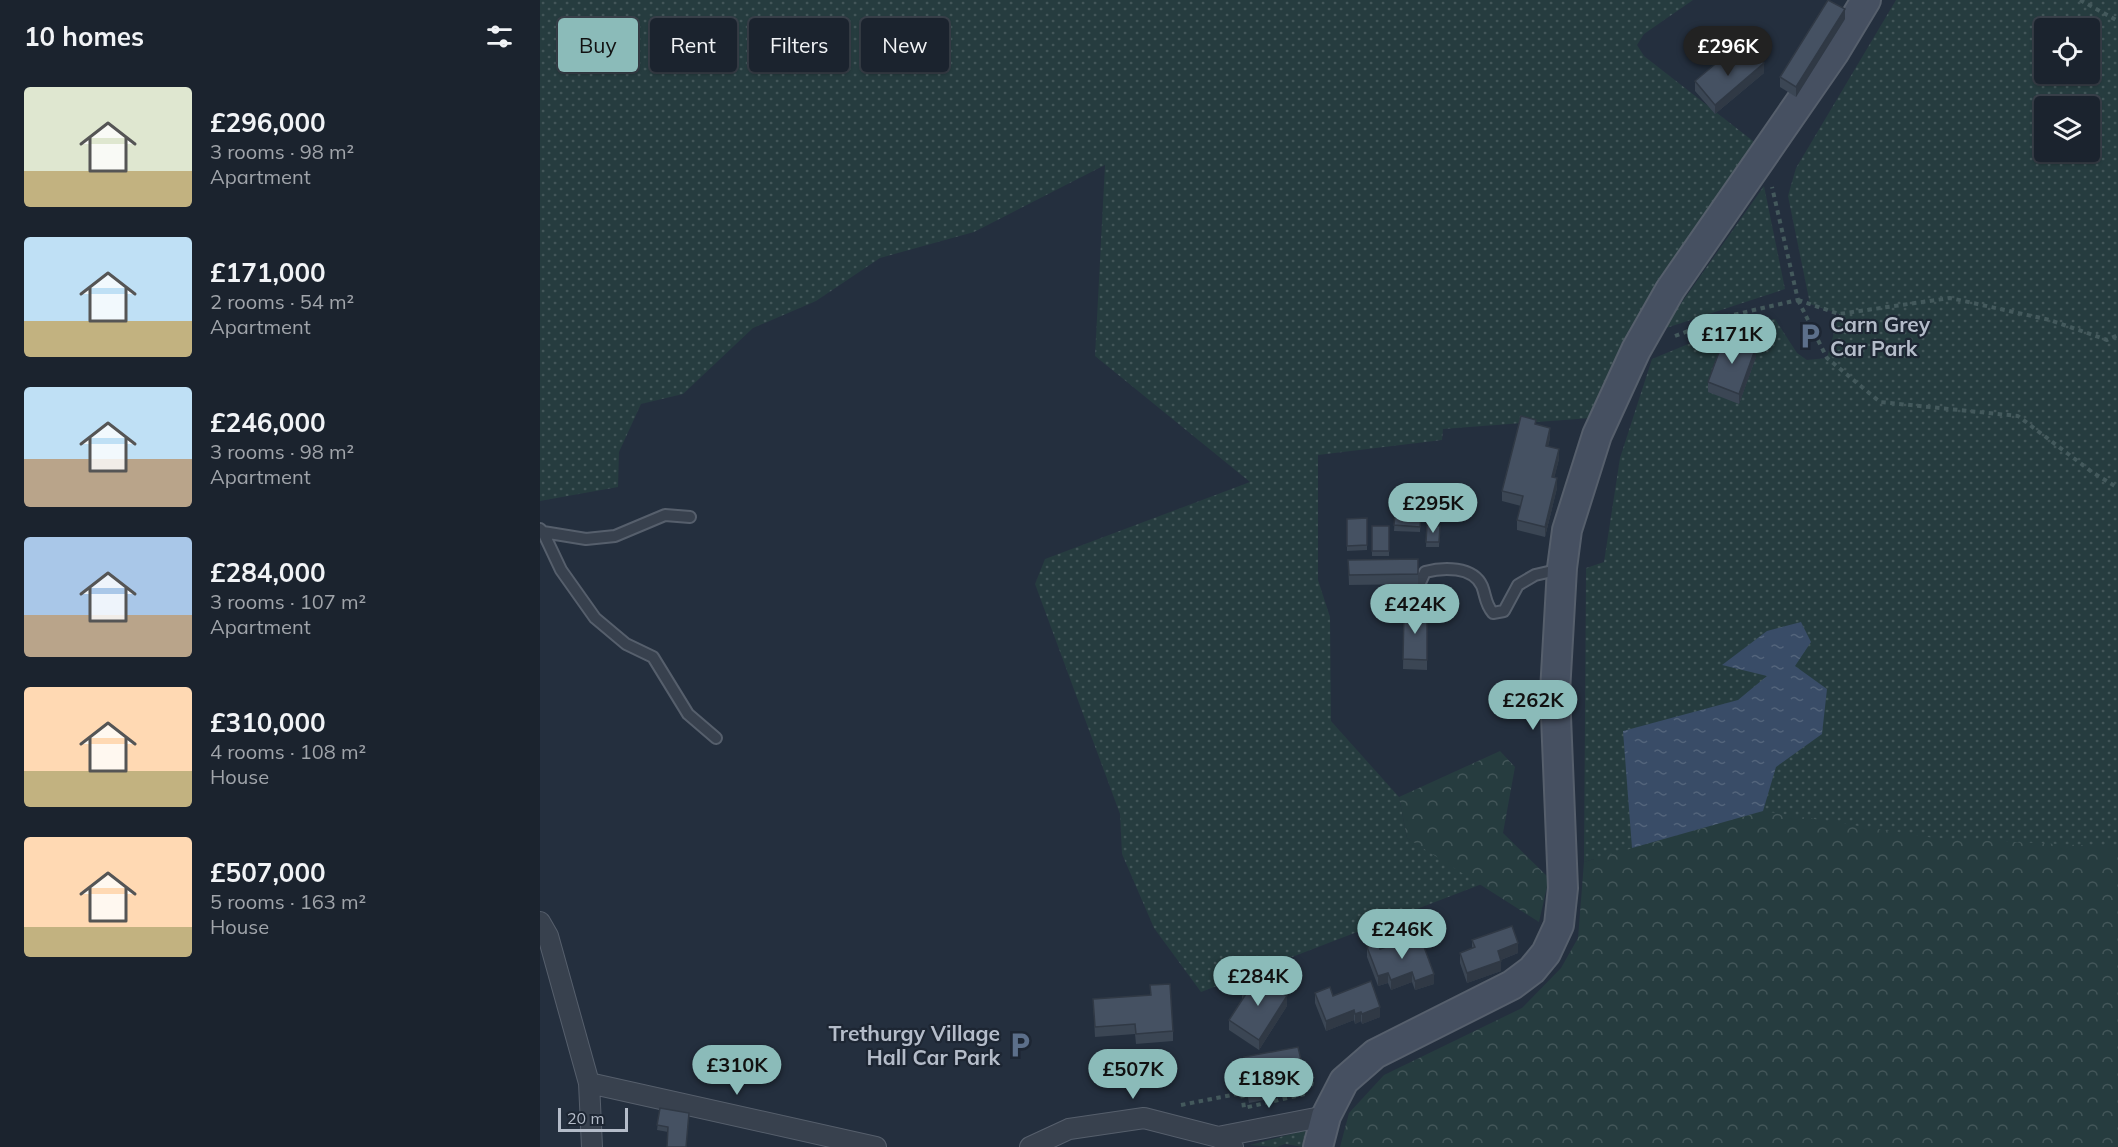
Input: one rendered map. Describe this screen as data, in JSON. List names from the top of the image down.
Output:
{
  "places": {
    "parking": ["Carn Grey Car Park", "Trethurgy Village Hall Car Park"]
  },
  "scale_bar": "20 m",
  "page": {
    "heading": "10 homes",
    "chip": [
      "Buy",
      "Rent",
      "Filters",
      "New"
    ],
    "price": [
      "£296K",
      "£171K",
      "£295K",
      "£424K",
      "£262K",
      "£246K",
      "£284K",
      "£310K",
      "£507K",
      "£189K"
    ],
    "list": [
      {
        "name": "£296,000",
        "note": "3 rooms · 98 m² · Apartment"
      },
      {
        "name": "£171,000",
        "note": "2 rooms · 54 m² · Apartment"
      },
      {
        "name": "£246,000",
        "note": "3 rooms · 98 m² · Apartment"
      },
      {
        "name": "£284,000",
        "note": "3 rooms · 107 m² · Apartment"
      },
      {
        "name": "£310,000",
        "note": "4 rooms · 108 m² · House"
      },
      {
        "name": "£507,000",
        "note": "5 rooms · 163 m² · House"
      }
    ],
    "scale": "20 m"
  }
}
